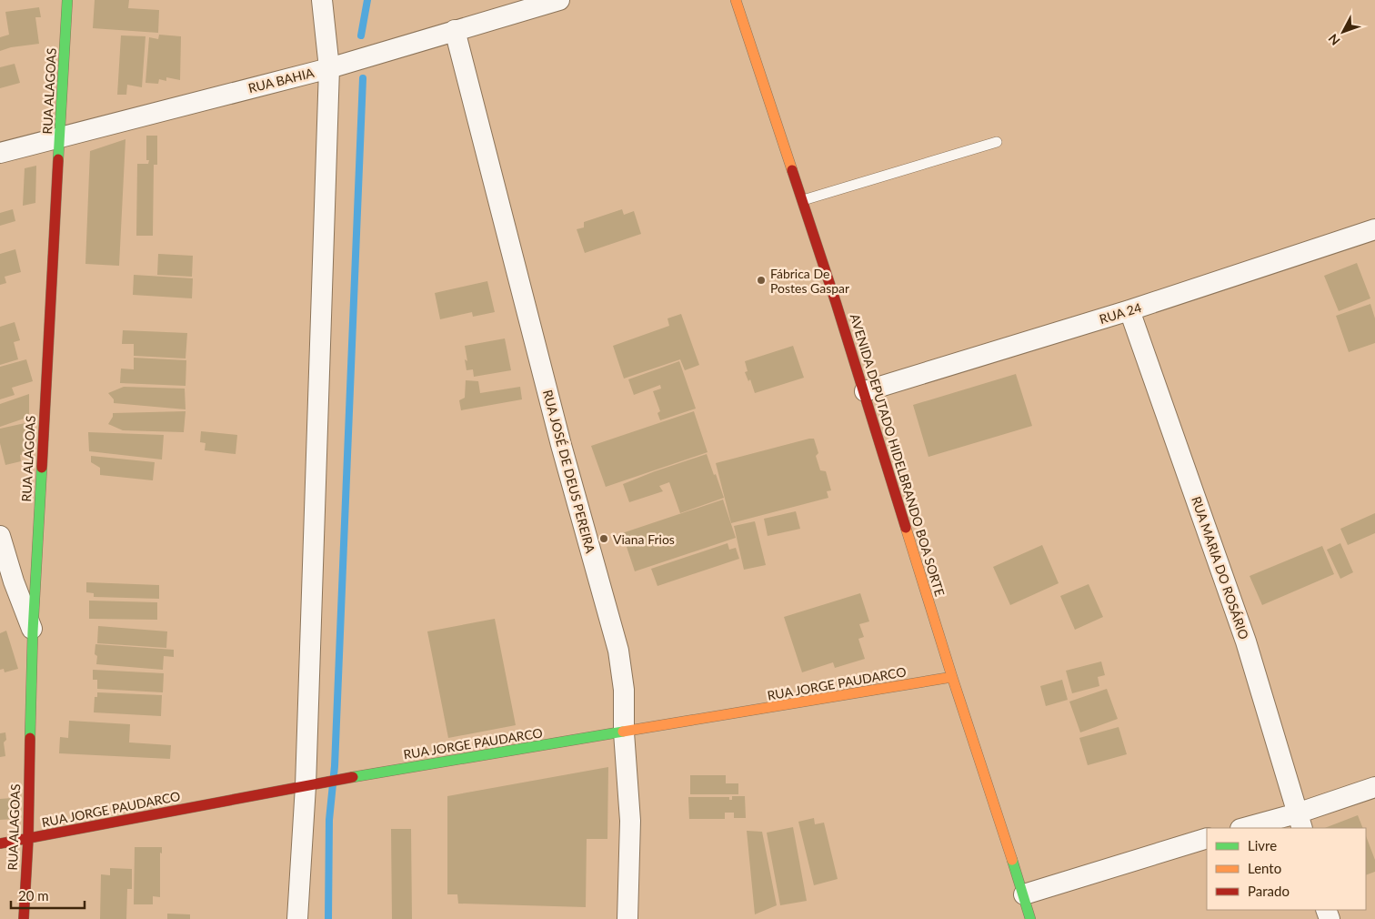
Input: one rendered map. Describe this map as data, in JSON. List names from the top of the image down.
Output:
{
  "streets": {
    "street": [
      "RUA BAHIA",
      "RUA ALAGOAS",
      "RUA 24",
      "AVENIDA DEPUTADO HIDELBRANDO BOA SORTE",
      "RUA JOSÉ DE DEUS PEREIRA",
      "RUA MARIA DO ROSÁRIO",
      "RUA JORGE PAUDARCO"
    ]
  },
  "crossings": [
    ["RUA BAHIA", "RUA ALAGOAS"],
    ["RUA BAHIA", "RUA JOSÉ DE DEUS PEREIRA"],
    ["RUA ALAGOAS", "RUA JORGE PAUDARCO"],
    ["RUA 24", "AVENIDA DEPUTADO HIDELBRANDO BOA SORTE"],
    ["RUA 24", "RUA MARIA DO ROSÁRIO"],
    ["AVENIDA DEPUTADO HIDELBRANDO BOA SORTE", "RUA JORGE PAUDARCO"],
    ["RUA JOSÉ DE DEUS PEREIRA", "RUA JORGE PAUDARCO"]
  ],
  "places": ["Fábrica De Postes Gaspar", "Viana Frios"],
  "legend": ["Livre", "Lento", "Parado"],
  "scale_bar": "20 m",
  "north": "bottom left"
}
